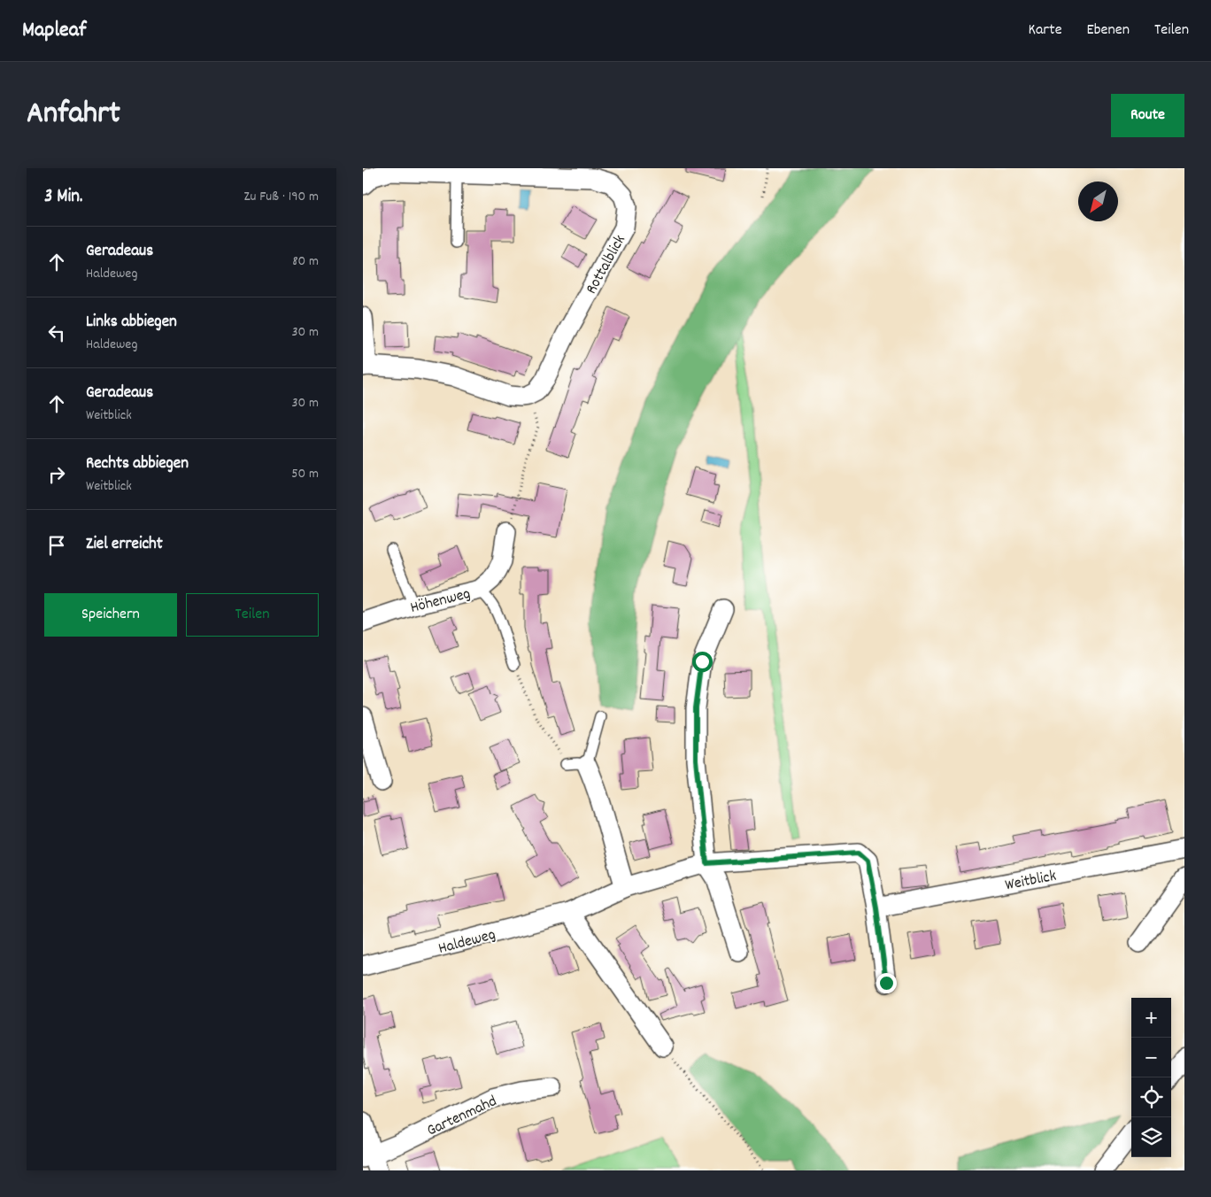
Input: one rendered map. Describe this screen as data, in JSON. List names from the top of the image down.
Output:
{
  "streets": {
    "street": [
      "Rottalblick",
      "Höhenweg",
      "Weitblick",
      "Haldeweg",
      "Gartenmahd"
    ]
  },
  "crossings": [
    ["Weitblick", "Haldeweg"]
  ],
  "north": "bottom left",
  "page": {
    "header": "Mapleaf",
    "nav": ["Karte", "Ebenen", "Teilen"],
    "title": "Anfahrt",
    "buttons": [
      "Route",
      ["Speichern", "Teilen"]
    ],
    "heading": ["3 Min.", "Zu Fuß · 190 m"],
    "list": [
      ["Geradeaus", "Haldeweg", "80 m"],
      ["Links abbiegen", "Haldeweg", "30 m"],
      ["Geradeaus", "Weitblick", "30 m"],
      ["Rechts abbiegen", "Weitblick", "50 m"],
      "Ziel erreicht"
    ],
    "map_buttons": ["+", "−"]
  }
}
